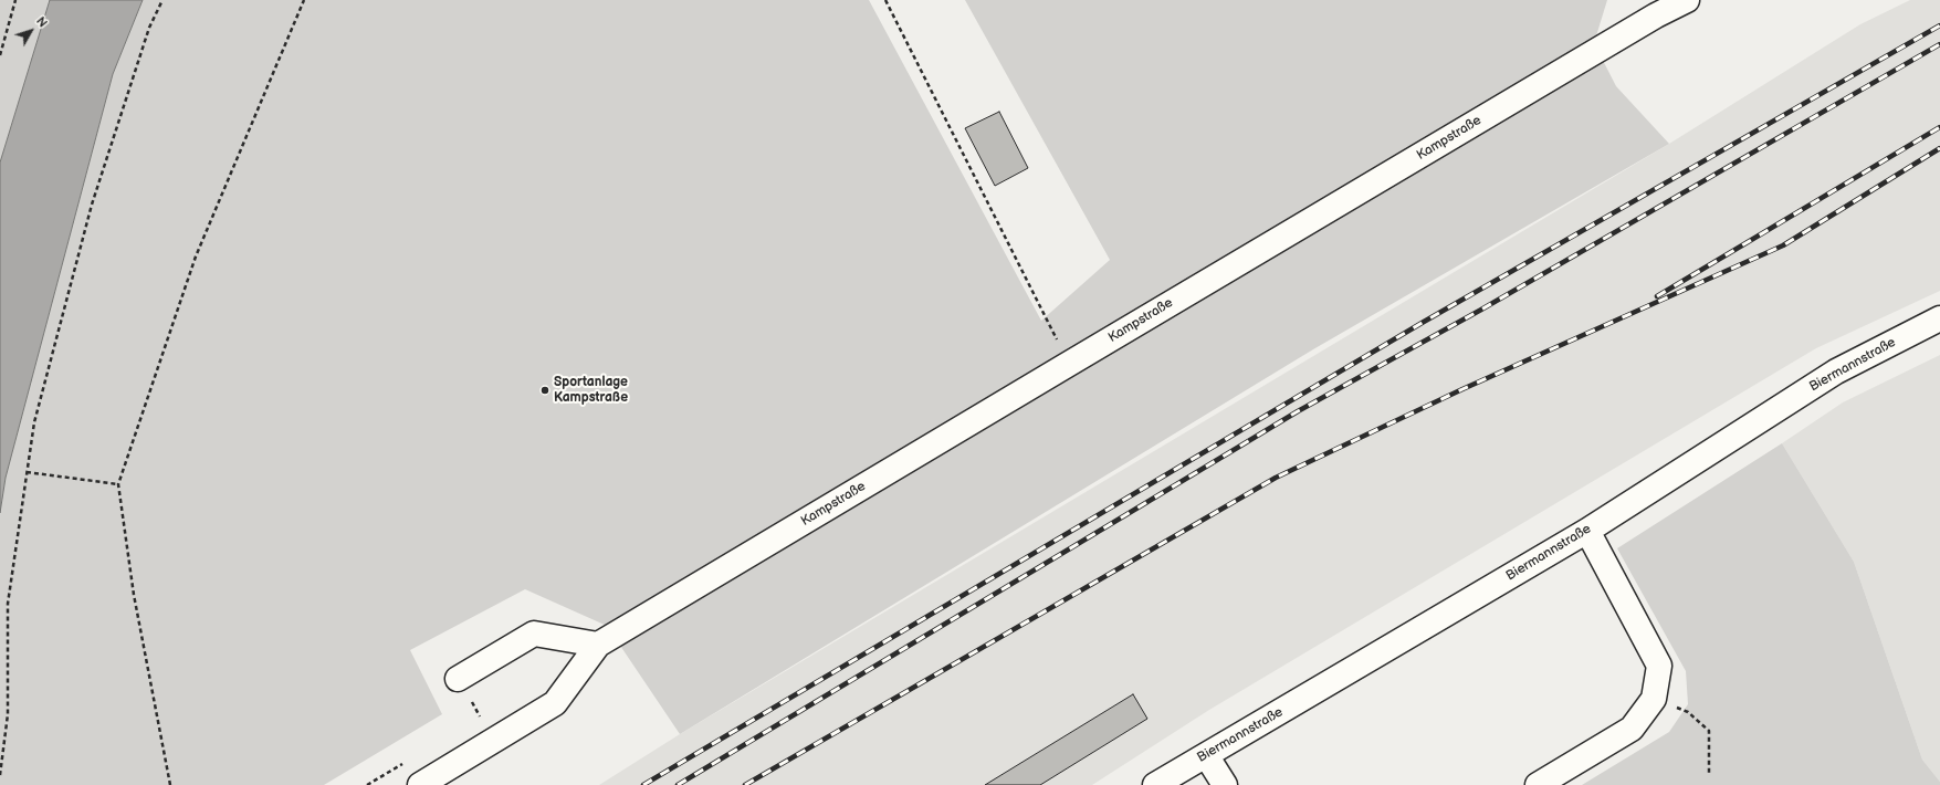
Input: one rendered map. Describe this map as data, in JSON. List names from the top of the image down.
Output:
{
  "streets": {
    "street": ["Kampstraße", "Biermannstraße"]
  },
  "places": ["Sportanlage Kampstraße"],
  "north": "top right"
}
